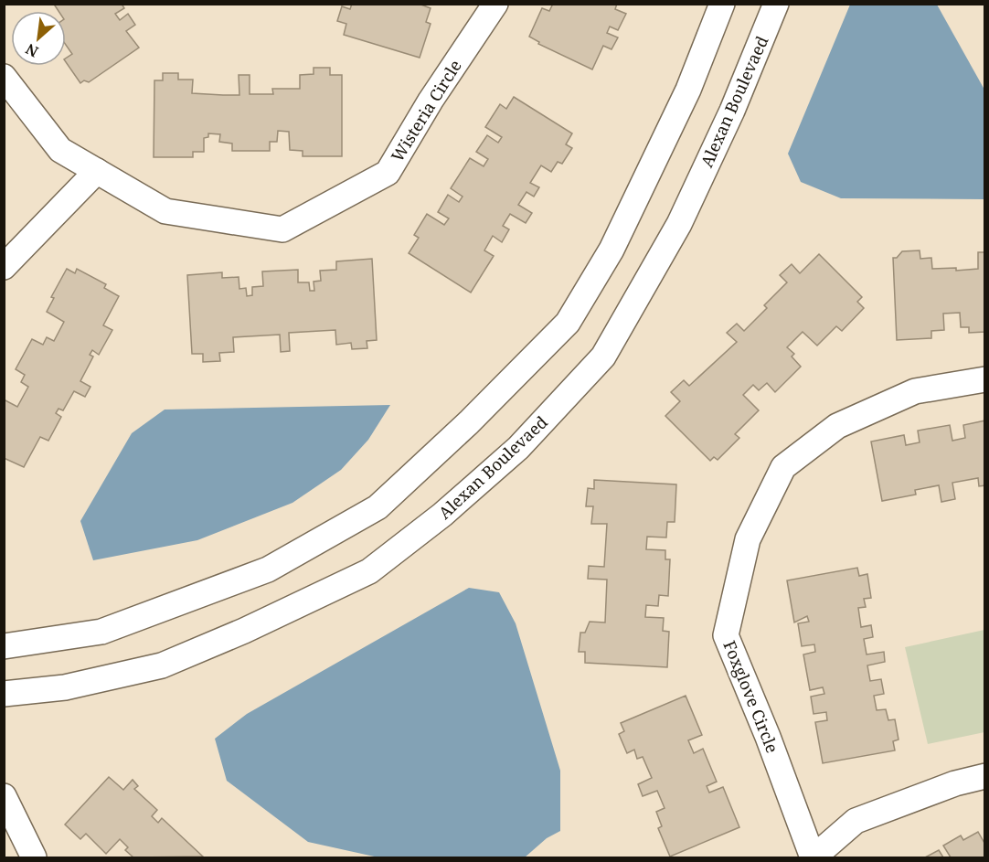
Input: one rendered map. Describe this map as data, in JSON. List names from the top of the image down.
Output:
{
  "streets": {
    "street": ["Alexan Boulevaed", "Wisteria Circle", "Foxglove Circle"]
  },
  "north": "bottom left"
}
